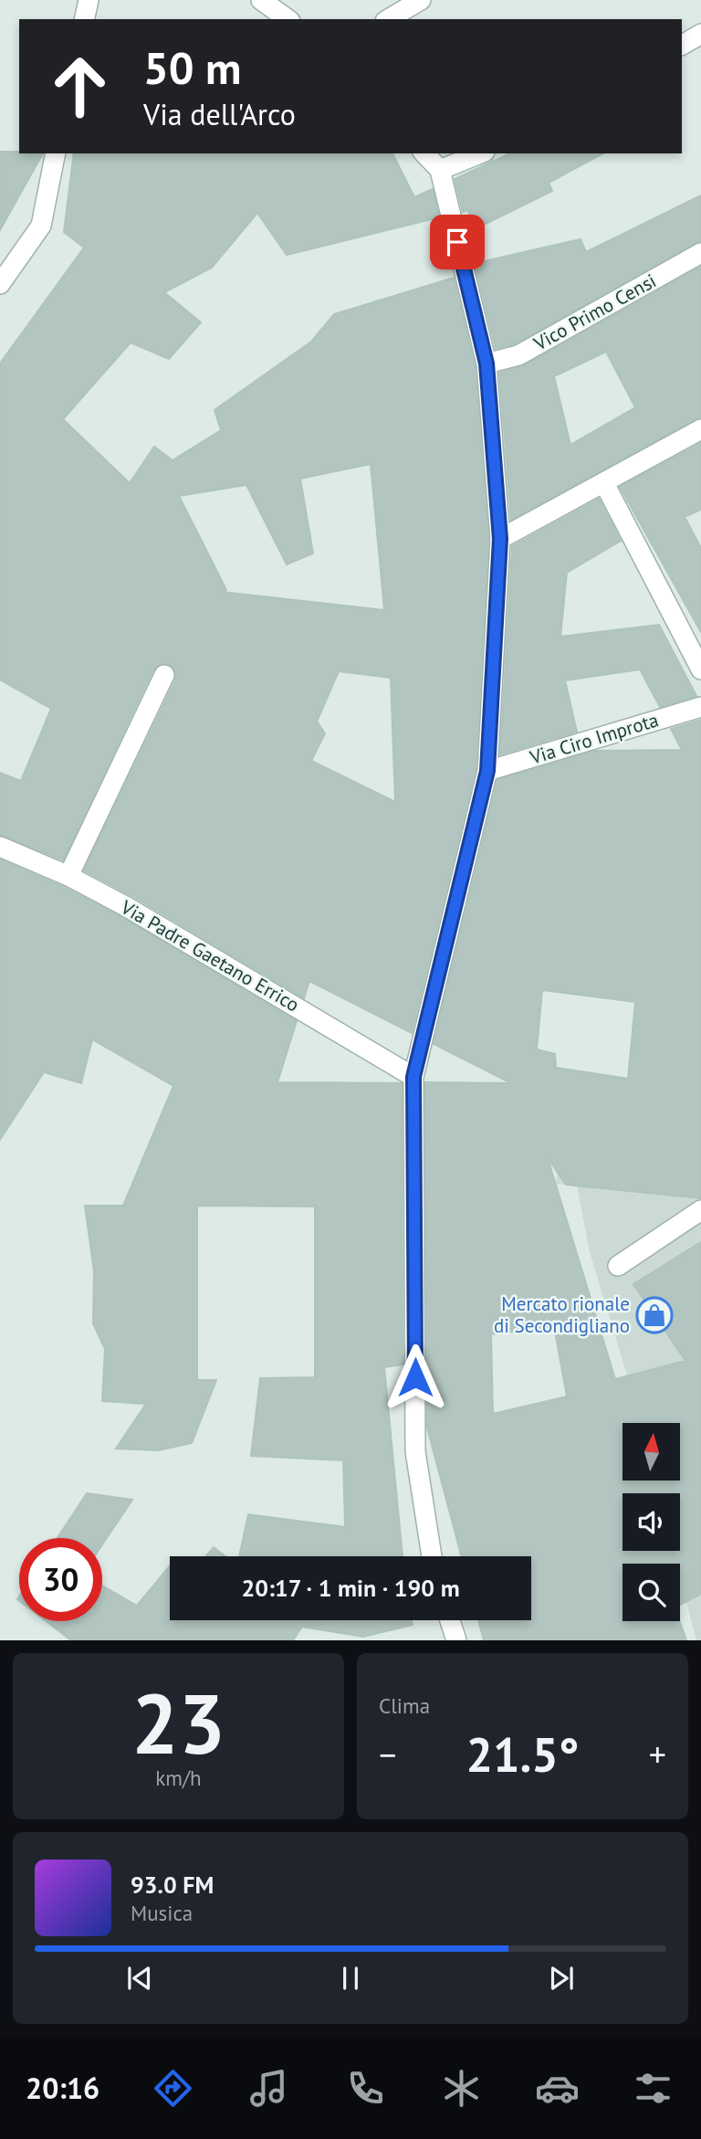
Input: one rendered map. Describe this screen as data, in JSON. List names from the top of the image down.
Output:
{
  "streets": {
    "street": ["Vico Primo Censi", "Via Ciro Improta", "Via Padre Gaetano Errico"]
  },
  "places": {
    "shop": ["Mercato rionale di Secondigliano"]
  },
  "north": "top",
  "page": {
    "turn": ["50 m", "Via dell'Arco"],
    "limit": "30",
    "trip": "20:17 · 1 min · 190 m",
    "tile": [
      ["23", "km/h"],
      "Clima"
    ],
    "heat": ["−", "21.5°", "+"],
    "song": ["93.0 FM", "Musica"],
    "tabs": "20:16"
  }
}
